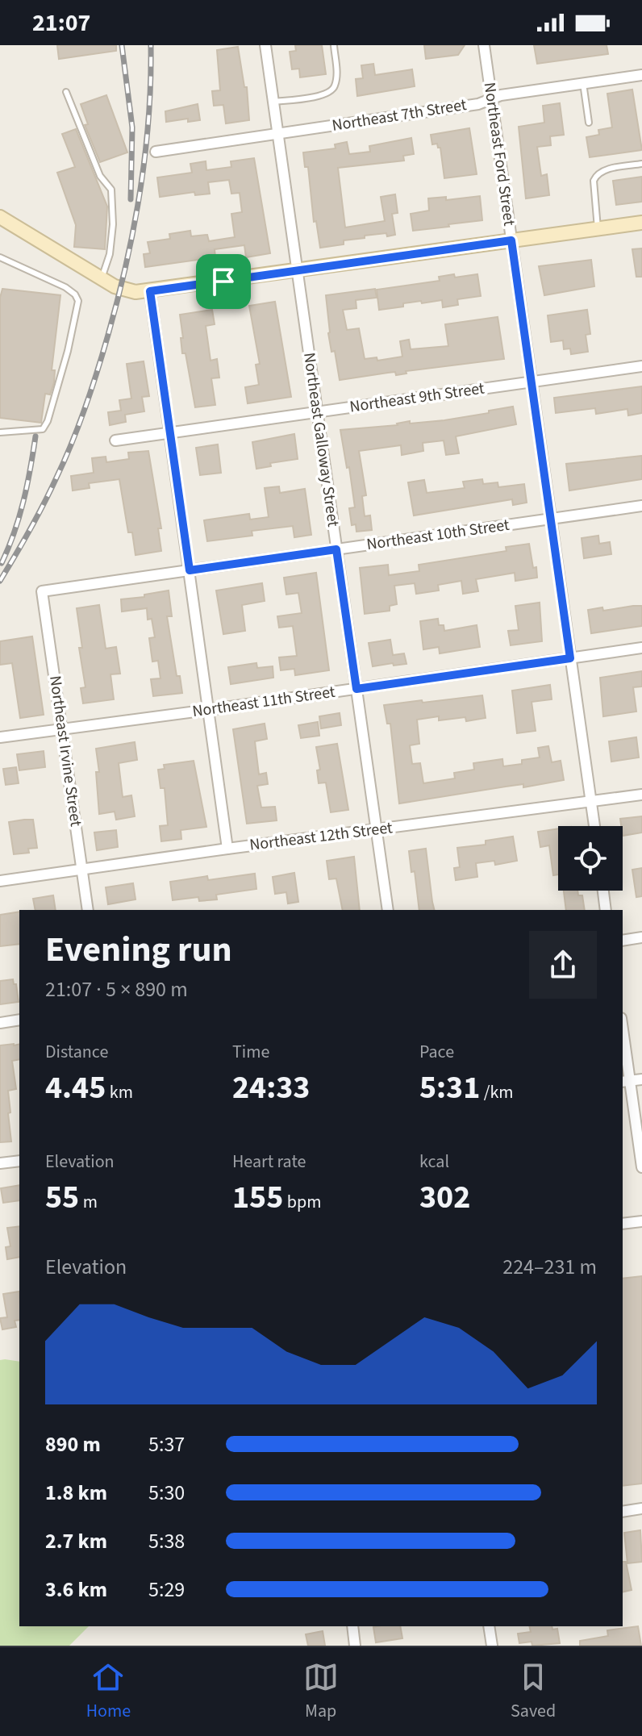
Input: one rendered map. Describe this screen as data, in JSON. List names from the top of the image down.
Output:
{
  "streets": {
    "street": [
      "Northeast 7th Street",
      "Northeast Ford Street",
      "Northeast 9th Street",
      "Northeast Galloway Street",
      "Northeast 10th Street",
      "Northeast 11th Street",
      "Northeast Irvine Street",
      "Northeast 12th Street"
    ]
  },
  "crossings": [
    ["Northeast 7th Street", "Northeast Ford Street"],
    ["Northeast 7th Street", "Northeast Galloway Street"],
    ["Northeast Ford Street", "Northeast 9th Street"],
    ["Northeast Ford Street", "Northeast 10th Street"],
    ["Northeast Ford Street", "Northeast 11th Street"],
    ["Northeast Ford Street", "Northeast 12th Street"],
    ["Northeast 9th Street", "Northeast Galloway Street"],
    ["Northeast Galloway Street", "Northeast 10th Street"],
    ["Northeast Galloway Street", "Northeast 11th Street"],
    ["Northeast Galloway Street", "Northeast 12th Street"],
    ["Northeast 10th Street", "Northeast Irvine Street"],
    ["Northeast 11th Street", "Northeast Irvine Street"],
    ["Northeast Irvine Street", "Northeast 12th Street"]
  ],
  "page": {
    "status": "21:07",
    "heading": ["Evening run", "21:07 · 5 × 890 m"],
    "stats": [
      ["Distance", "4.45 km"],
      ["Time", "24:33"],
      ["Pace", "5:31 /km"],
      ["Elevation", "55 m"],
      ["Heart rate", "155 bpm"],
      ["kcal", "302"]
    ],
    "chart": ["Elevation", "224–231 m"],
    "list": [
      {
        "name": "890 m",
        "note": "5:37"
      },
      {
        "name": "1.8 km",
        "note": "5:30"
      },
      {
        "name": "2.7 km",
        "note": "5:38"
      },
      {
        "name": "3.6 km",
        "note": "5:29"
      }
    ],
    "tabs": ["Home", "Map", "Saved"]
  }
}
